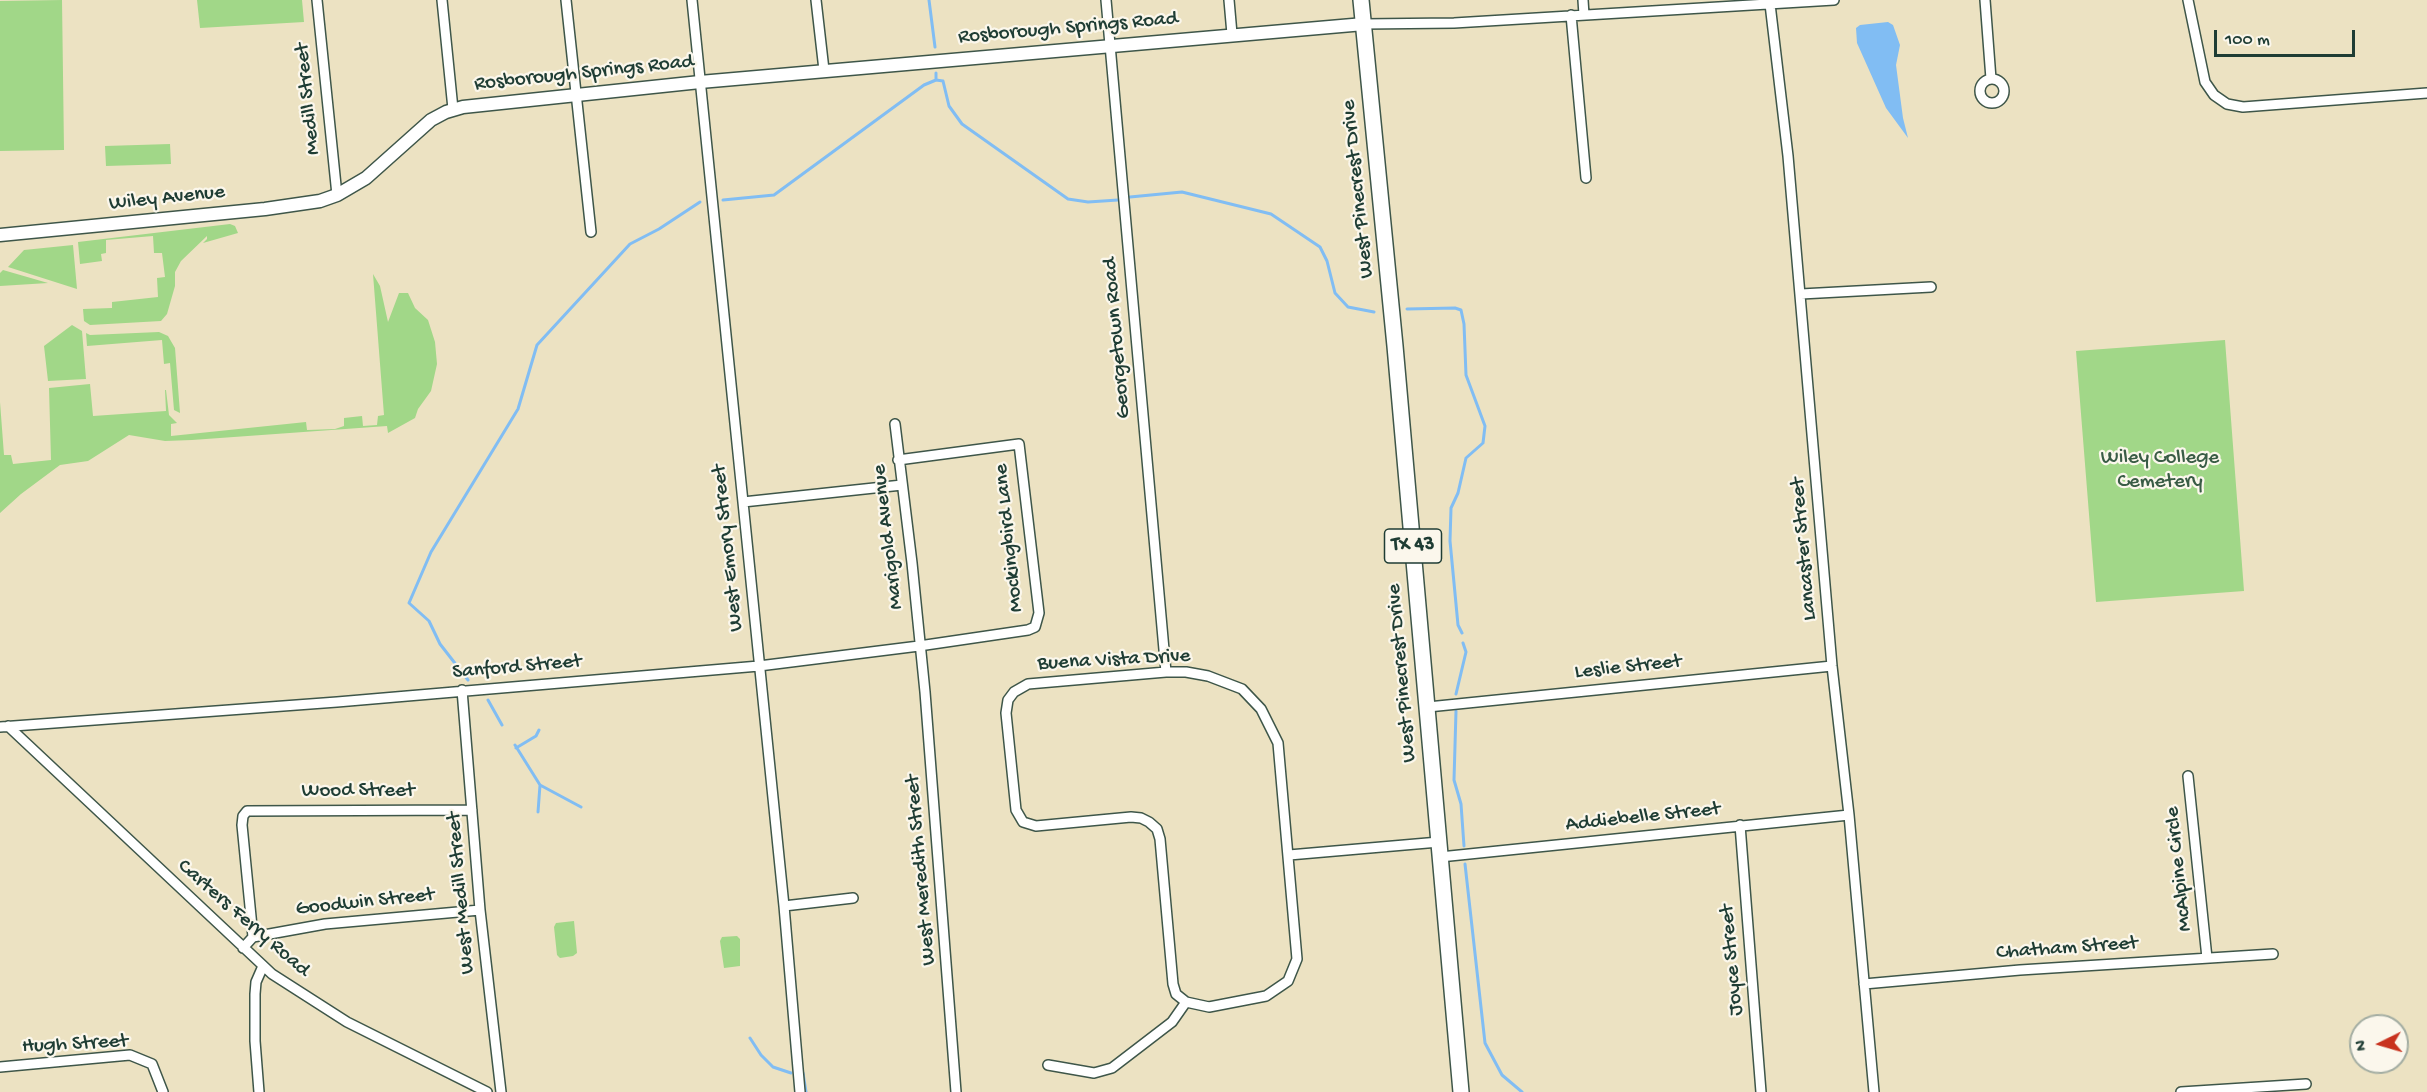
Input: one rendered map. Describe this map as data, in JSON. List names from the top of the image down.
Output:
{
  "streets": {
    "main road": ["West Pinecrest Drive", "TX 43"],
    "street": [
      "Rosborough Springs Road",
      "Medill Street",
      "Wiley Avenue",
      "Georgetown Road",
      "Marigold Avenue",
      "Mockingbird Lane",
      "West Emory Street",
      "Lancaster Street",
      "Buena Vista Drive",
      "Sanford Street",
      "Leslie Street",
      "Wood Street",
      "Addiebelle Street",
      "McAlpine Circle",
      "West Meredith Street",
      "West Medill Street",
      "Goodwin Street",
      "Carters Ferry Road",
      "Chatham Street",
      "Joyce Street",
      "Hugh Street"
    ]
  },
  "crossings": [
    ["Rosborough Springs Road", "Medill Street"],
    ["Rosborough Springs Road", "West Pinecrest Drive"],
    ["Rosborough Springs Road", "Wiley Avenue"],
    ["Rosborough Springs Road", "Georgetown Road"],
    ["Rosborough Springs Road", "West Emory Street"],
    ["Rosborough Springs Road", "Lancaster Street"],
    ["Medill Street", "Wiley Avenue"],
    ["West Pinecrest Drive", "Leslie Street"],
    ["West Pinecrest Drive", "Addiebelle Street"],
    ["Georgetown Road", "Buena Vista Drive"],
    ["Marigold Avenue", "Mockingbird Lane"],
    ["Marigold Avenue", "Sanford Street"],
    ["Marigold Avenue", "West Meredith Street"],
    ["Mockingbird Lane", "Sanford Street"],
    ["West Emory Street", "Sanford Street"],
    ["Lancaster Street", "Leslie Street"],
    ["Lancaster Street", "Addiebelle Street"],
    ["Lancaster Street", "Chatham Street"],
    ["Buena Vista Drive", "Addiebelle Street"],
    ["Sanford Street", "West Meredith Street"],
    ["Sanford Street", "West Medill Street"],
    ["Sanford Street", "Carters Ferry Road"],
    ["Wood Street", "West Medill Street"],
    ["Wood Street", "Goodwin Street"],
    ["Addiebelle Street", "Joyce Street"],
    ["McAlpine Circle", "Chatham Street"],
    ["West Medill Street", "Goodwin Street"]
  ],
  "parks": ["Wiley College Cemetery"],
  "scale_bar": "100 m",
  "north": "left"
}
